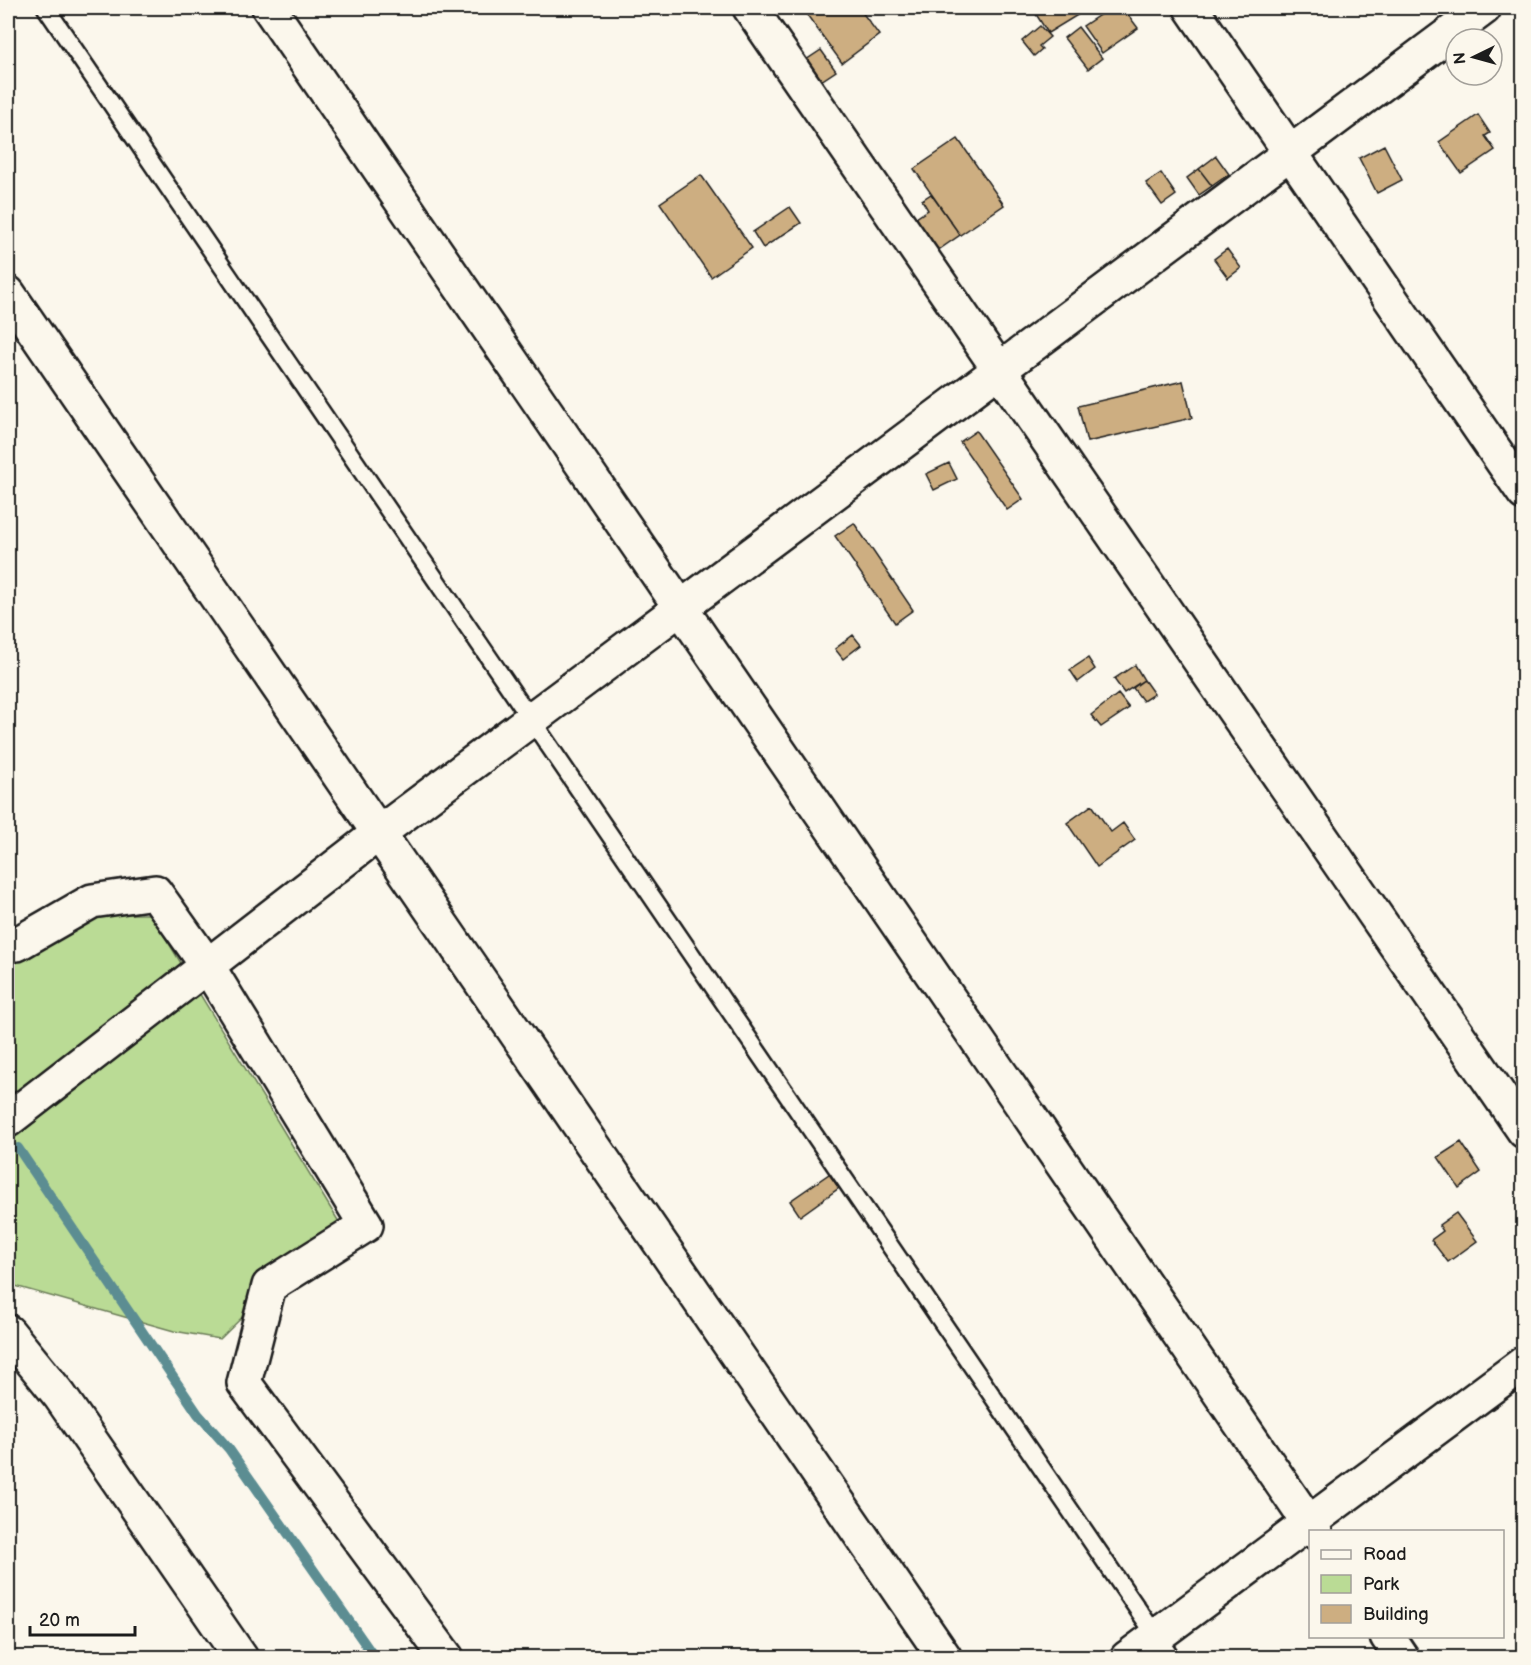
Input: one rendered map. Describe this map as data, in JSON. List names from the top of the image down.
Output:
{
  "legend": ["Road", "Park", "Building"],
  "scale_bar": "20 m",
  "north": "left"
}
